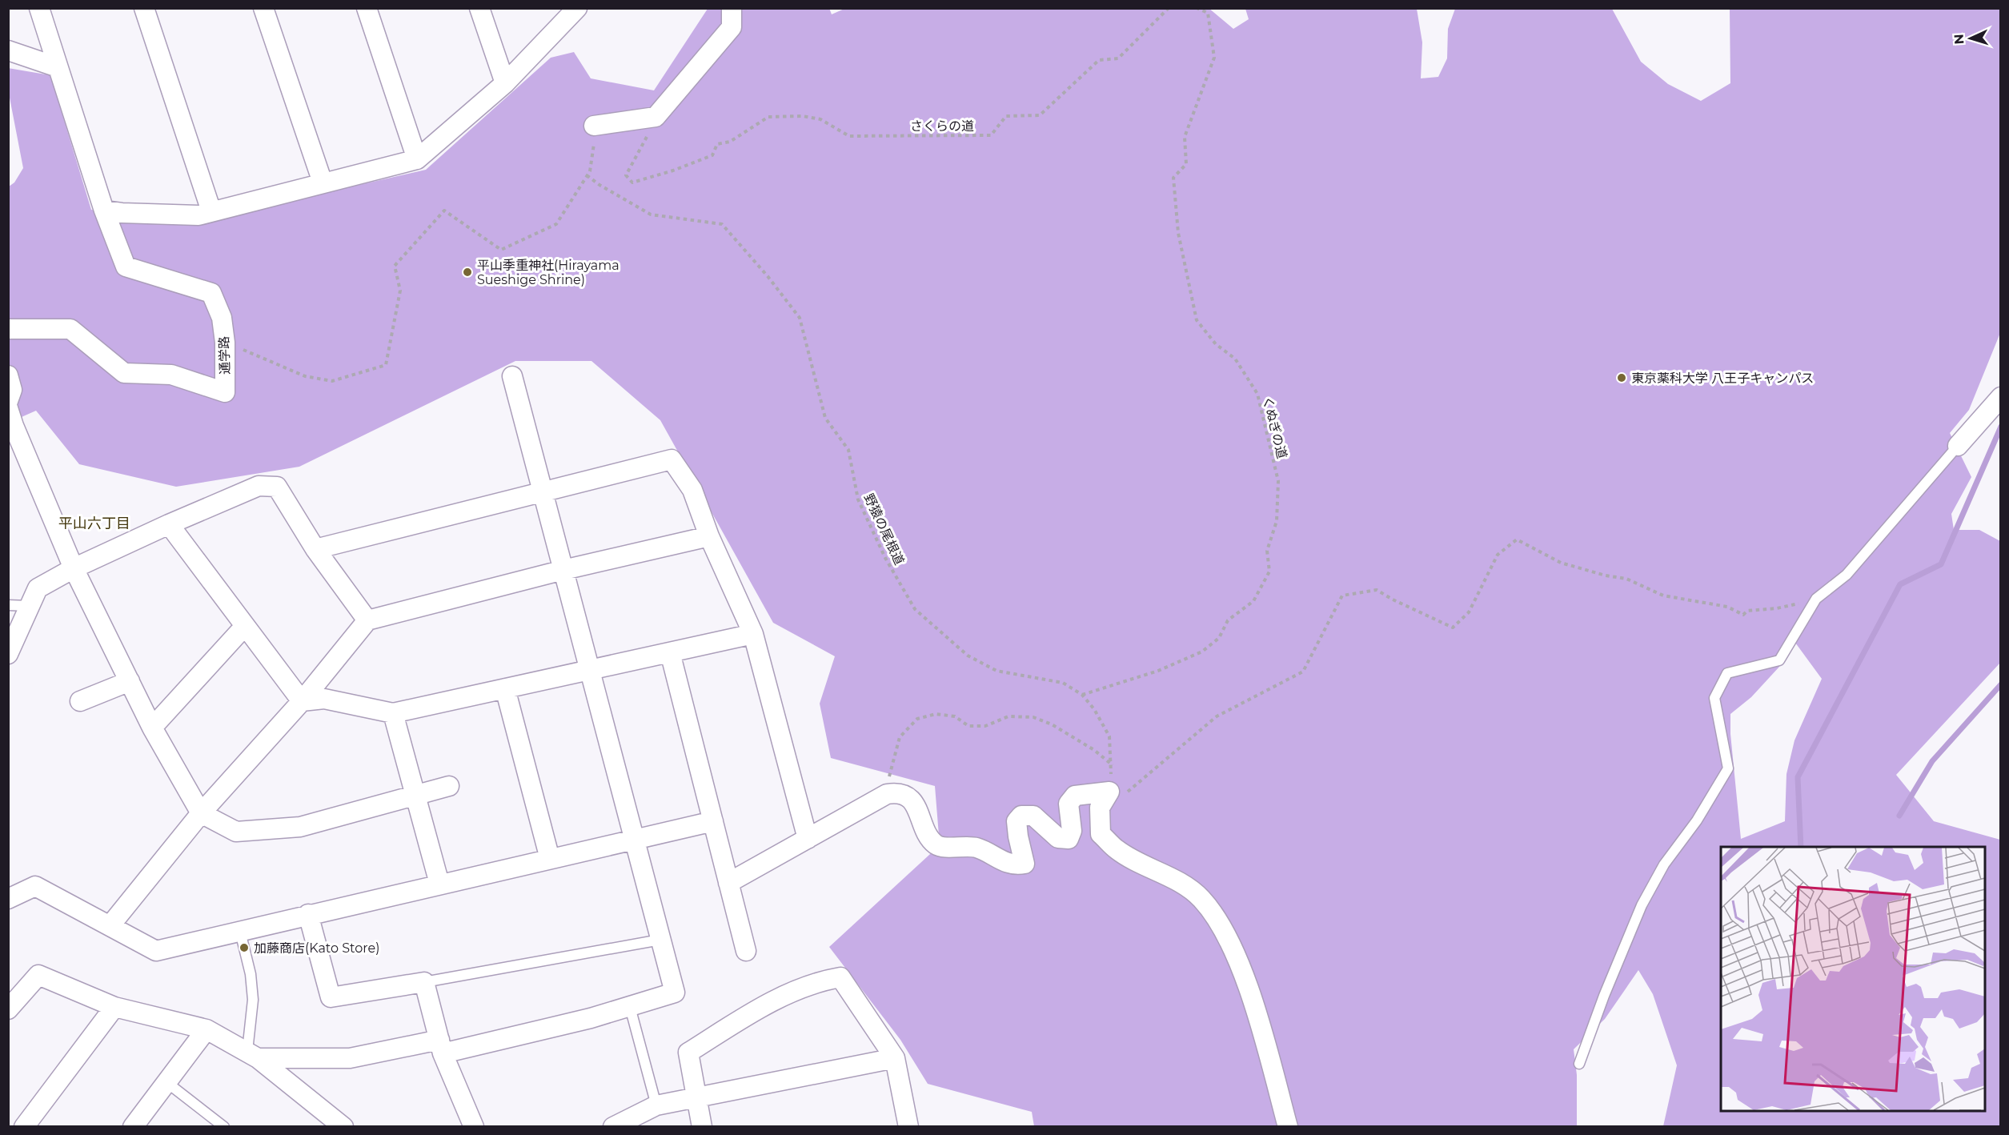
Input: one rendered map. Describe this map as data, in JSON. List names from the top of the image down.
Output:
{
  "streets": {
    "street": ["通学路"],
    "path": ["さくらの道", "くぬぎの道", "野猿の尾根道"]
  },
  "crossings": [
    ["くぬぎの道", "野猿の尾根道"]
  ],
  "districts": ["平山六丁目"],
  "places": ["平山季重神社(Hirayama Sueshige Shrine)", "東京薬科大学 八王子キャンパス", "加藤商店(Kato Store)"],
  "north": "left"
}
